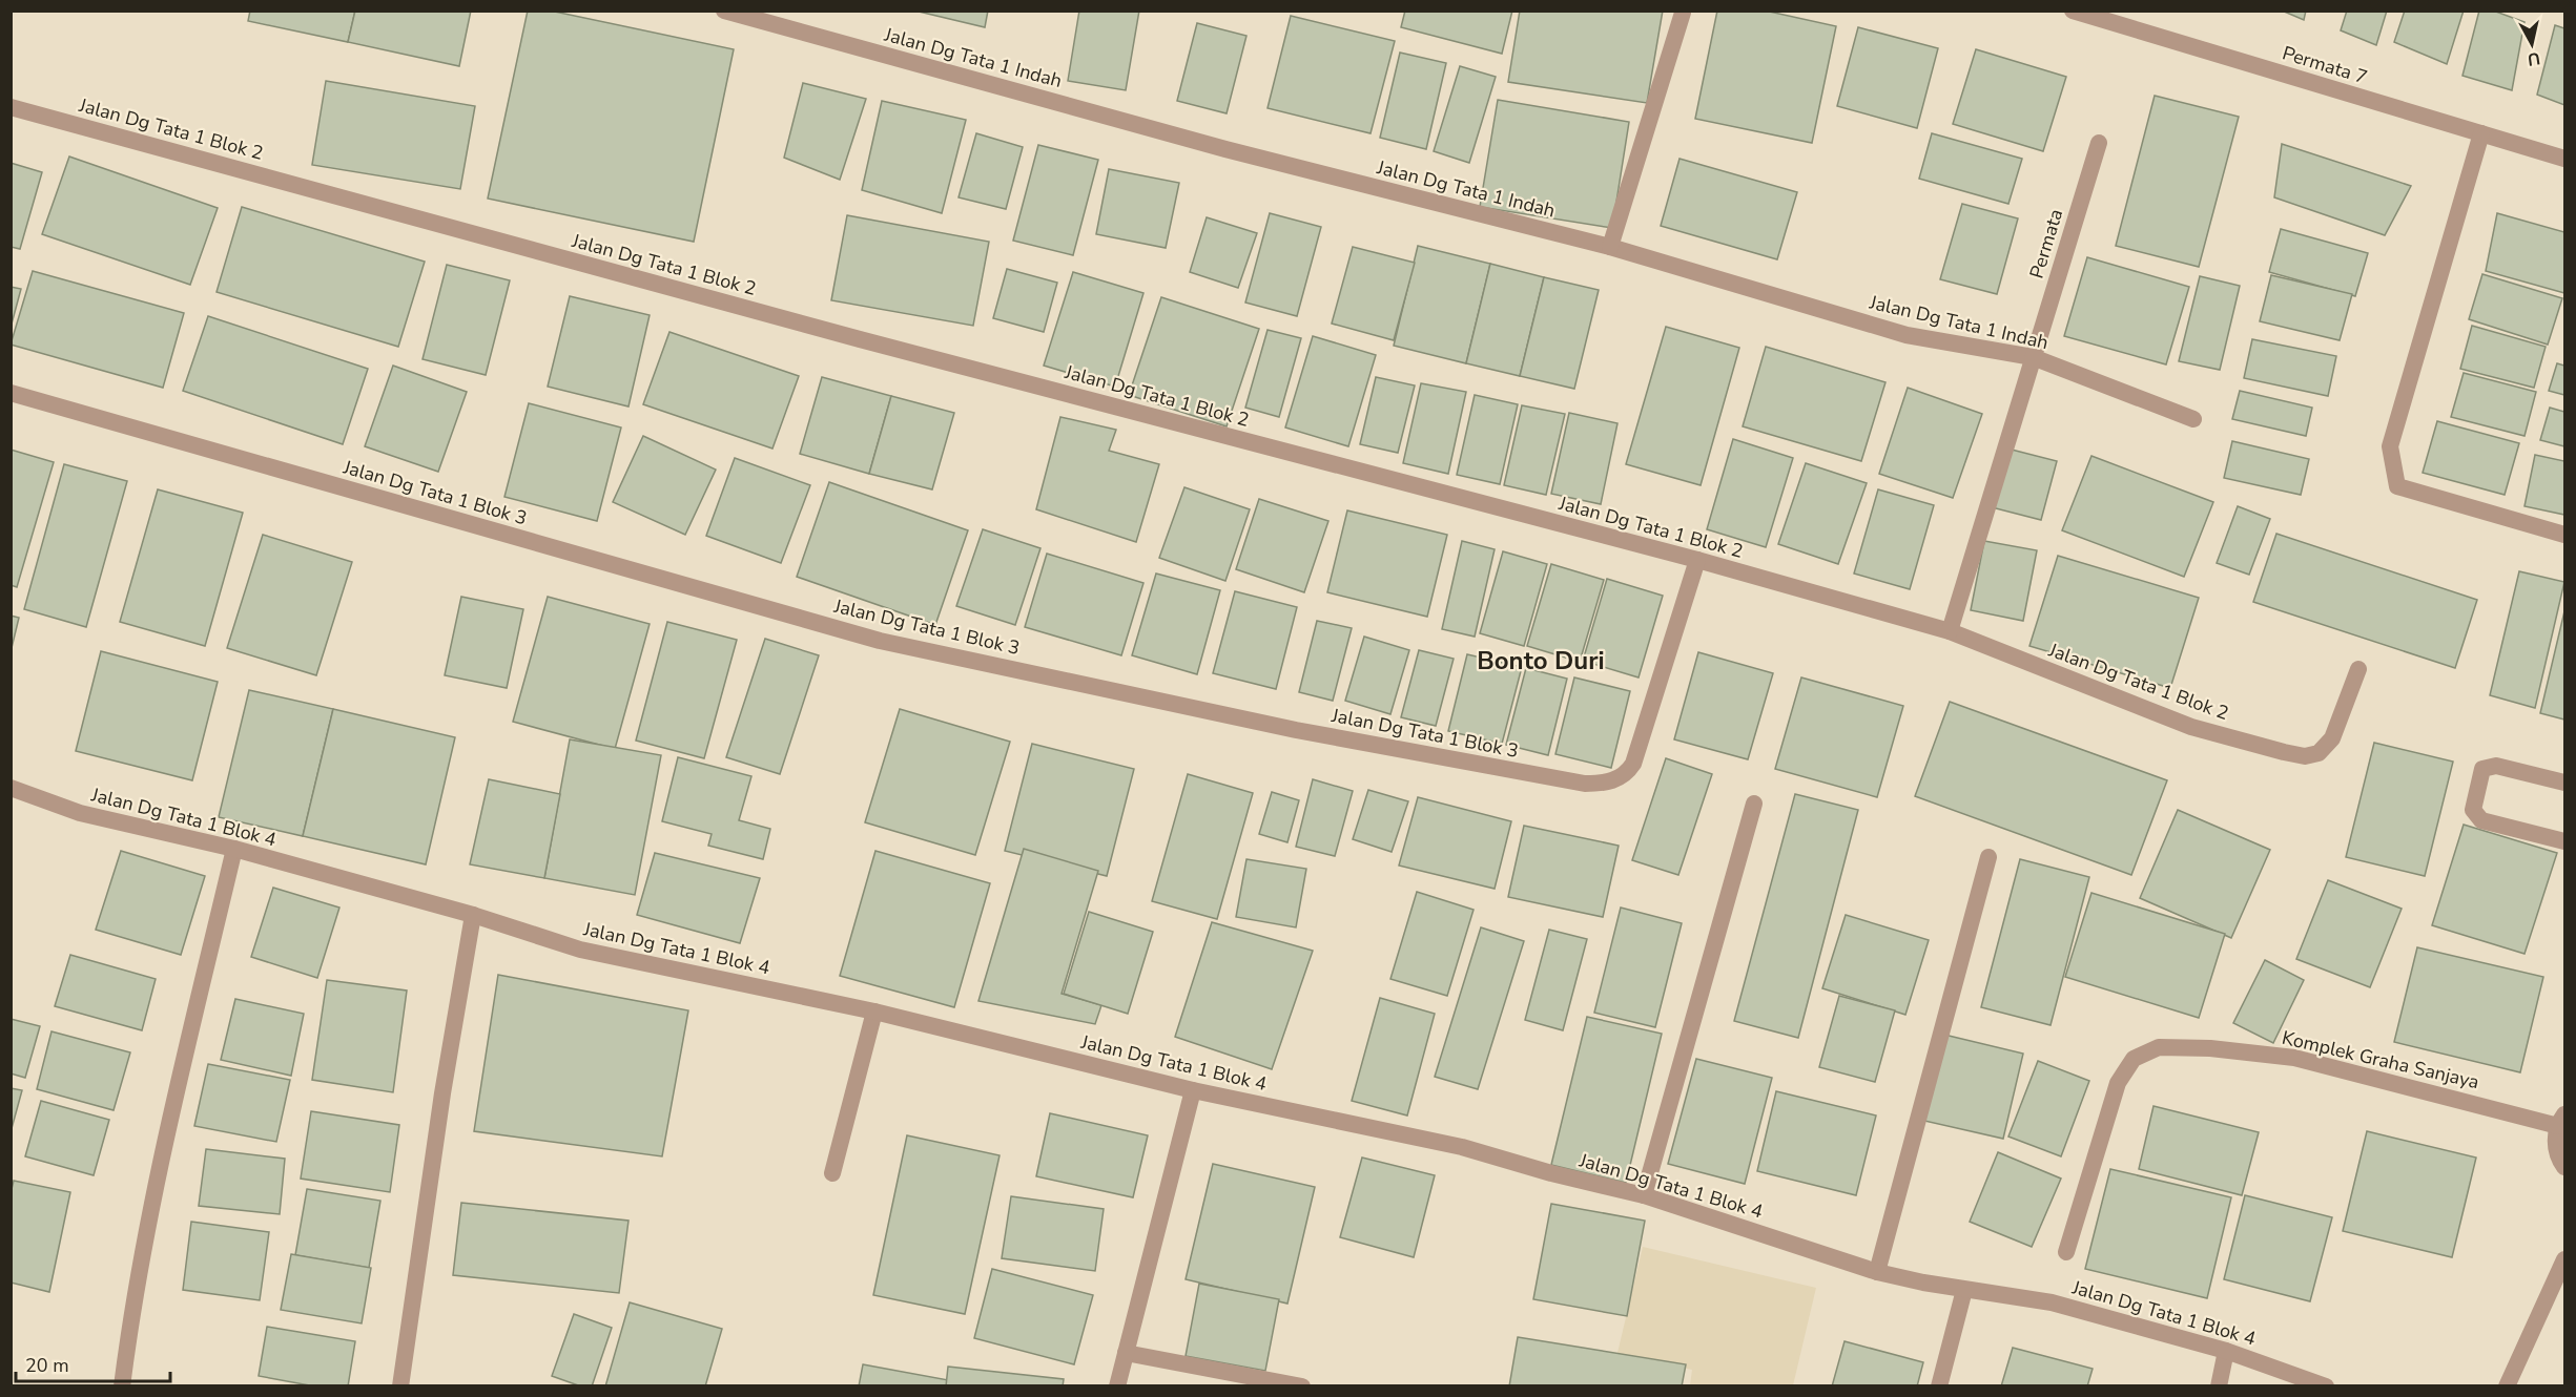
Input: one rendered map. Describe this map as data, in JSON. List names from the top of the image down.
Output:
{
  "streets": {
    "street": [
      "Jalan Dg Tata 1 Indah",
      "Permata 7",
      "Jalan Dg Tata 1 Blok 2",
      "Permata",
      "Jalan Dg Tata 1 Blok 3",
      "Jalan Dg Tata 1 Blok 4",
      "Komplek Graha Sanjaya"
    ]
  },
  "crossings": [
    ["Jalan Dg Tata 1 Indah", "Permata"],
    ["Jalan Dg Tata 1 Blok 2", "Permata"],
    ["Jalan Dg Tata 1 Blok 2", "Jalan Dg Tata 1 Blok 3"]
  ],
  "districts": ["Bonto Duri"],
  "scale_bar": "20 m",
  "north": "bottom"
}
